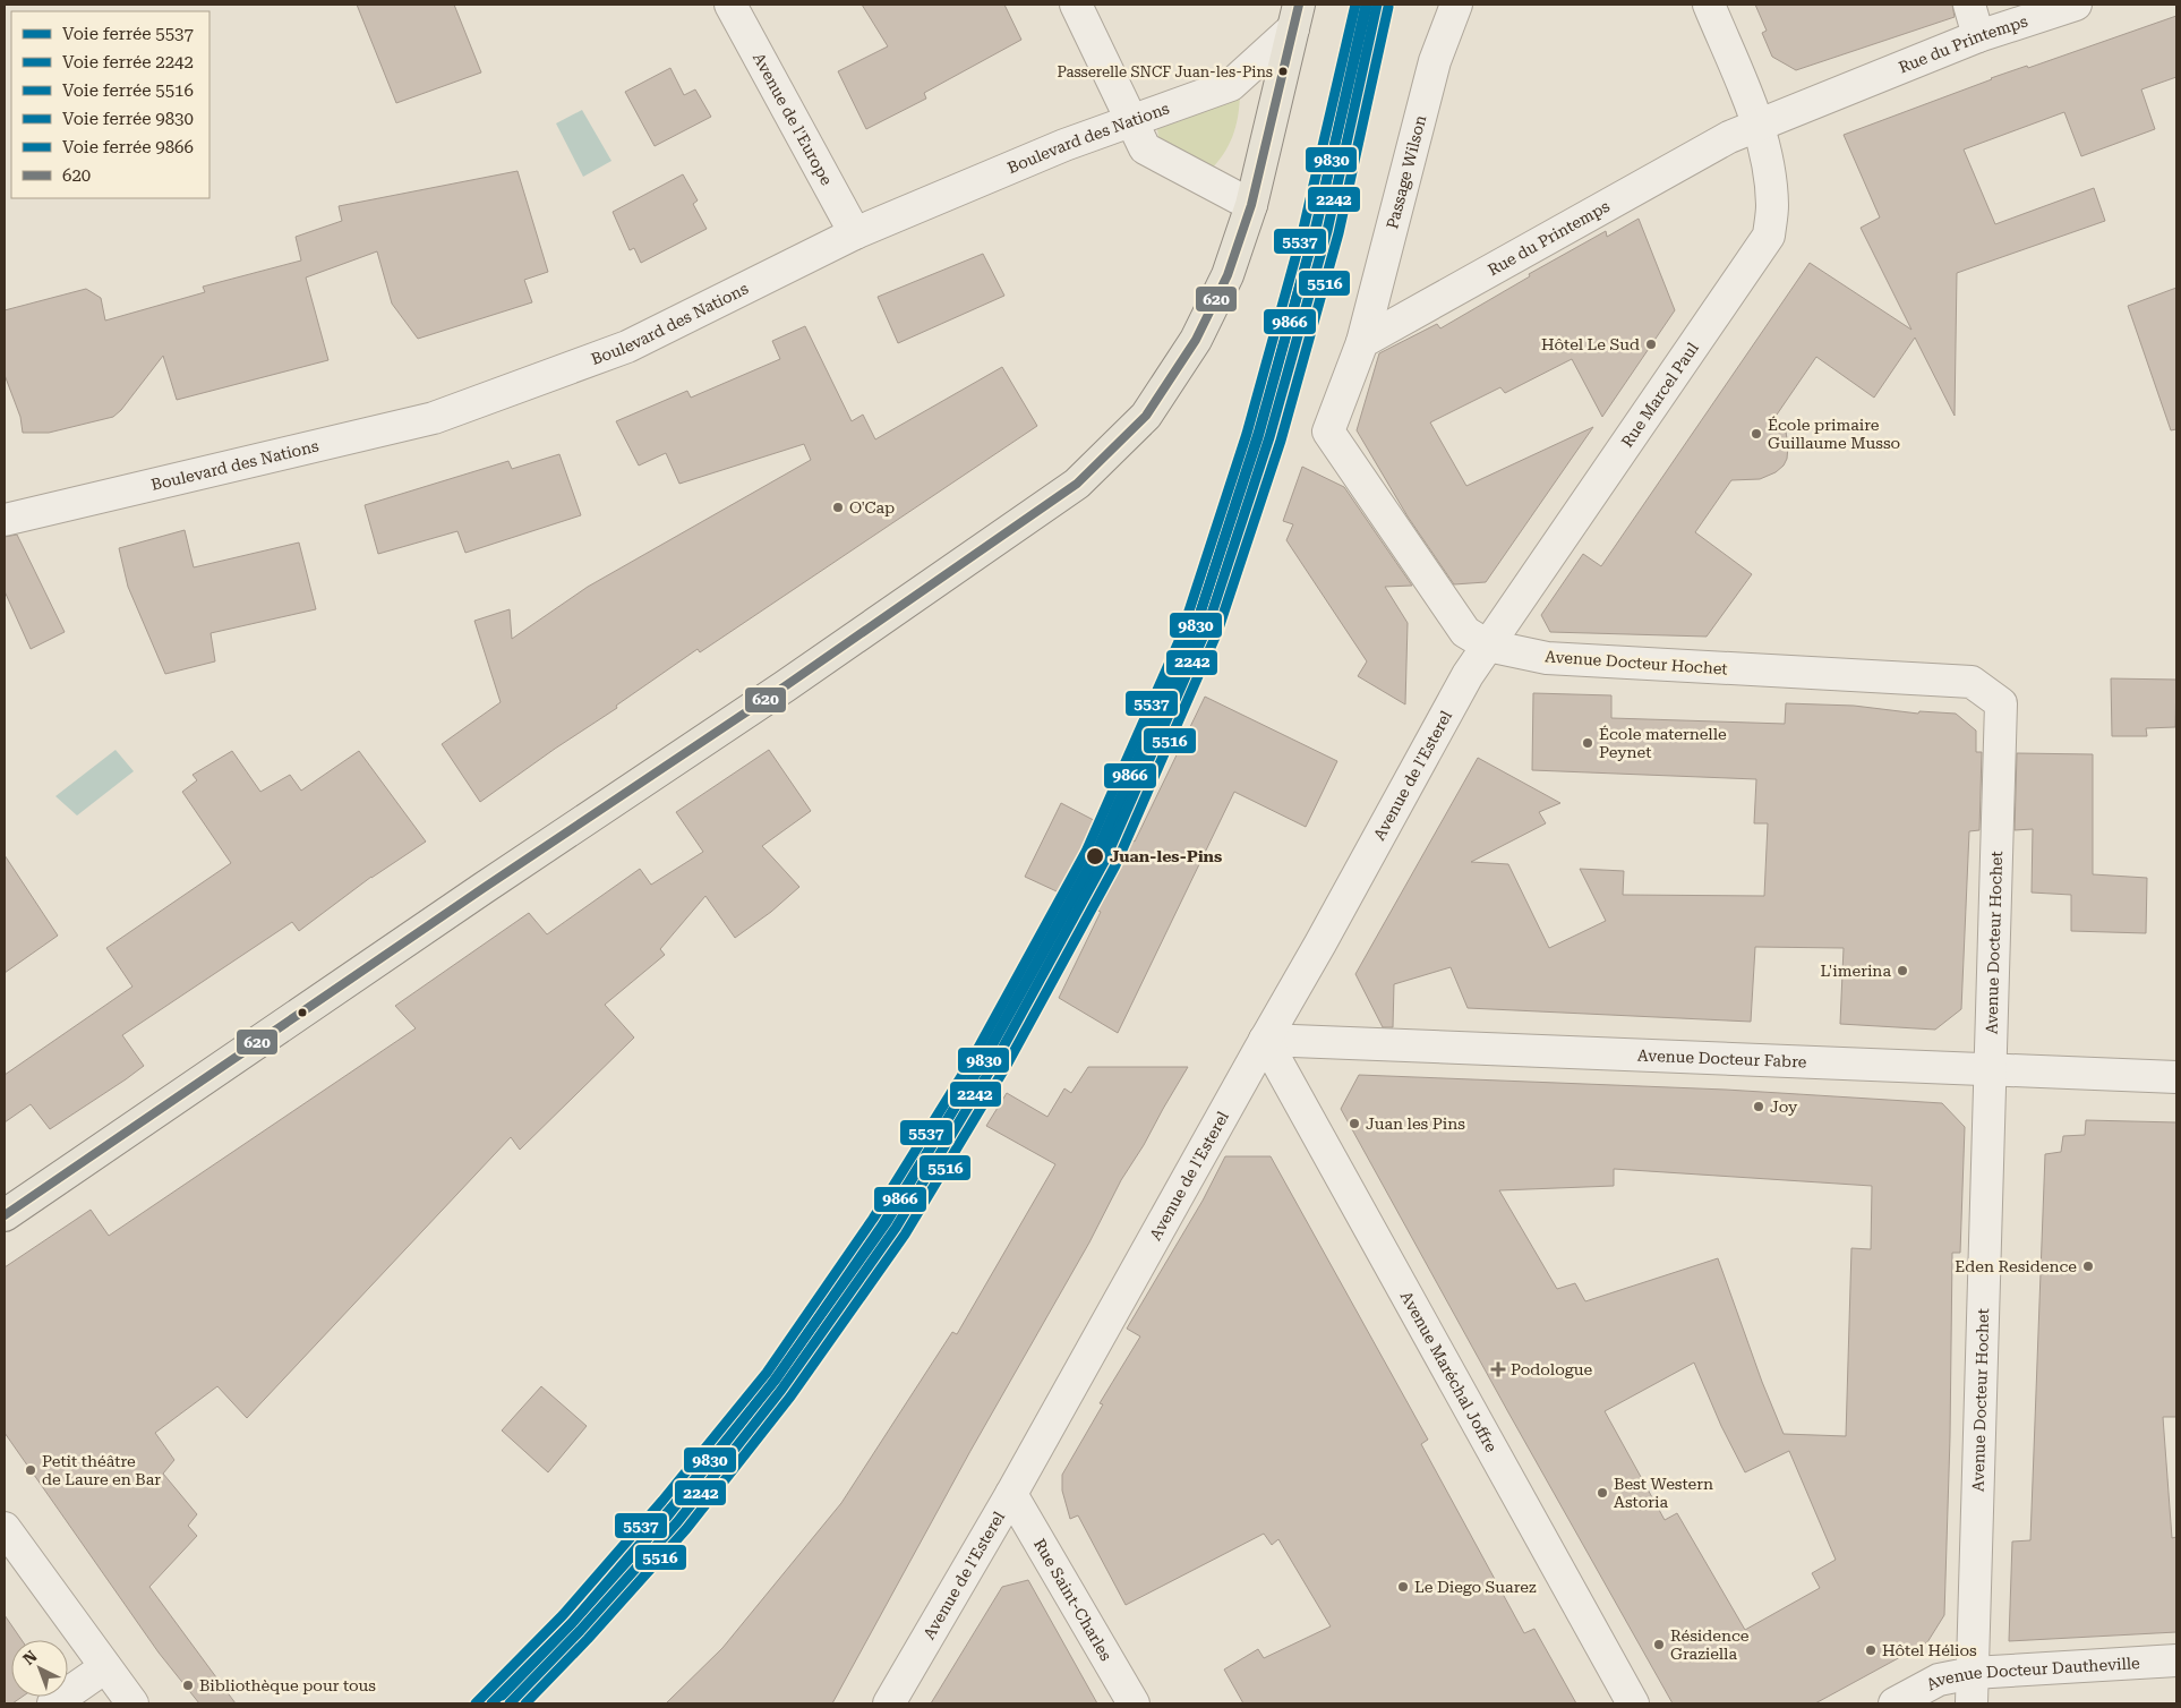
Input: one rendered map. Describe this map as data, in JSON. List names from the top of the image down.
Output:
{
  "streets": {
    "street": [
      "Rue du Printemps",
      "Avenue de l'Europe",
      "Boulevard des Nations",
      "Passage Wilson",
      "Rue Marcel Paul",
      "Avenue Docteur Hochet",
      "Avenue de l'Esterel",
      "Avenue Docteur Fabre",
      "Avenue Maréchal Joffre",
      "Rue Saint-Charles",
      "Avenue Docteur Dautheville"
    ]
  },
  "crossings": [
    ["Rue du Printemps", "Passage Wilson"],
    ["Rue du Printemps", "Rue Marcel Paul"],
    ["Avenue de l'Europe", "Boulevard des Nations"],
    ["Rue Marcel Paul", "Avenue Docteur Hochet"],
    ["Rue Marcel Paul", "Avenue de l'Esterel"],
    ["Avenue Docteur Hochet", "Avenue de l'Esterel"],
    ["Avenue Docteur Hochet", "Avenue Docteur Fabre"],
    ["Avenue Docteur Hochet", "Avenue Docteur Dautheville"],
    ["Avenue de l'Esterel", "Avenue Docteur Fabre"],
    ["Avenue de l'Esterel", "Avenue Maréchal Joffre"],
    ["Avenue de l'Esterel", "Rue Saint-Charles"],
    ["Avenue Docteur Fabre", "Avenue Maréchal Joffre"]
  ],
  "places": {
    "other": [
      "Passerelle SNCF Juan-les-Pins",
      "Hôtel Le Sud",
      "École primaire Guillaume Musso",
      "O'Cap",
      "École maternelle Peynet",
      "Juan-les-Pins",
      "L'imerina",
      "Joy",
      "Juan les Pins",
      "Eden Residence",
      "Petit théâtre de Laure en Bar",
      "Best Western Astoria",
      "Le Diego Suarez",
      "Résidence Graziella",
      "Hôtel Hélios",
      "Bibliothèque pour tous"
    ],
    "health": ["Podologue"]
  },
  "lines": [
    "rail line 5537",
    "rail line 2242",
    "rail line 9866",
    "transit line 620",
    "rail line 5516",
    "rail line 9830"
  ],
  "legend": [
    "Voie ferrée 5537",
    "Voie ferrée 2242",
    "Voie ferrée 5516",
    "Voie ferrée 9830",
    "Voie ferrée 9866",
    "620"
  ],
  "north": "top left"
}
